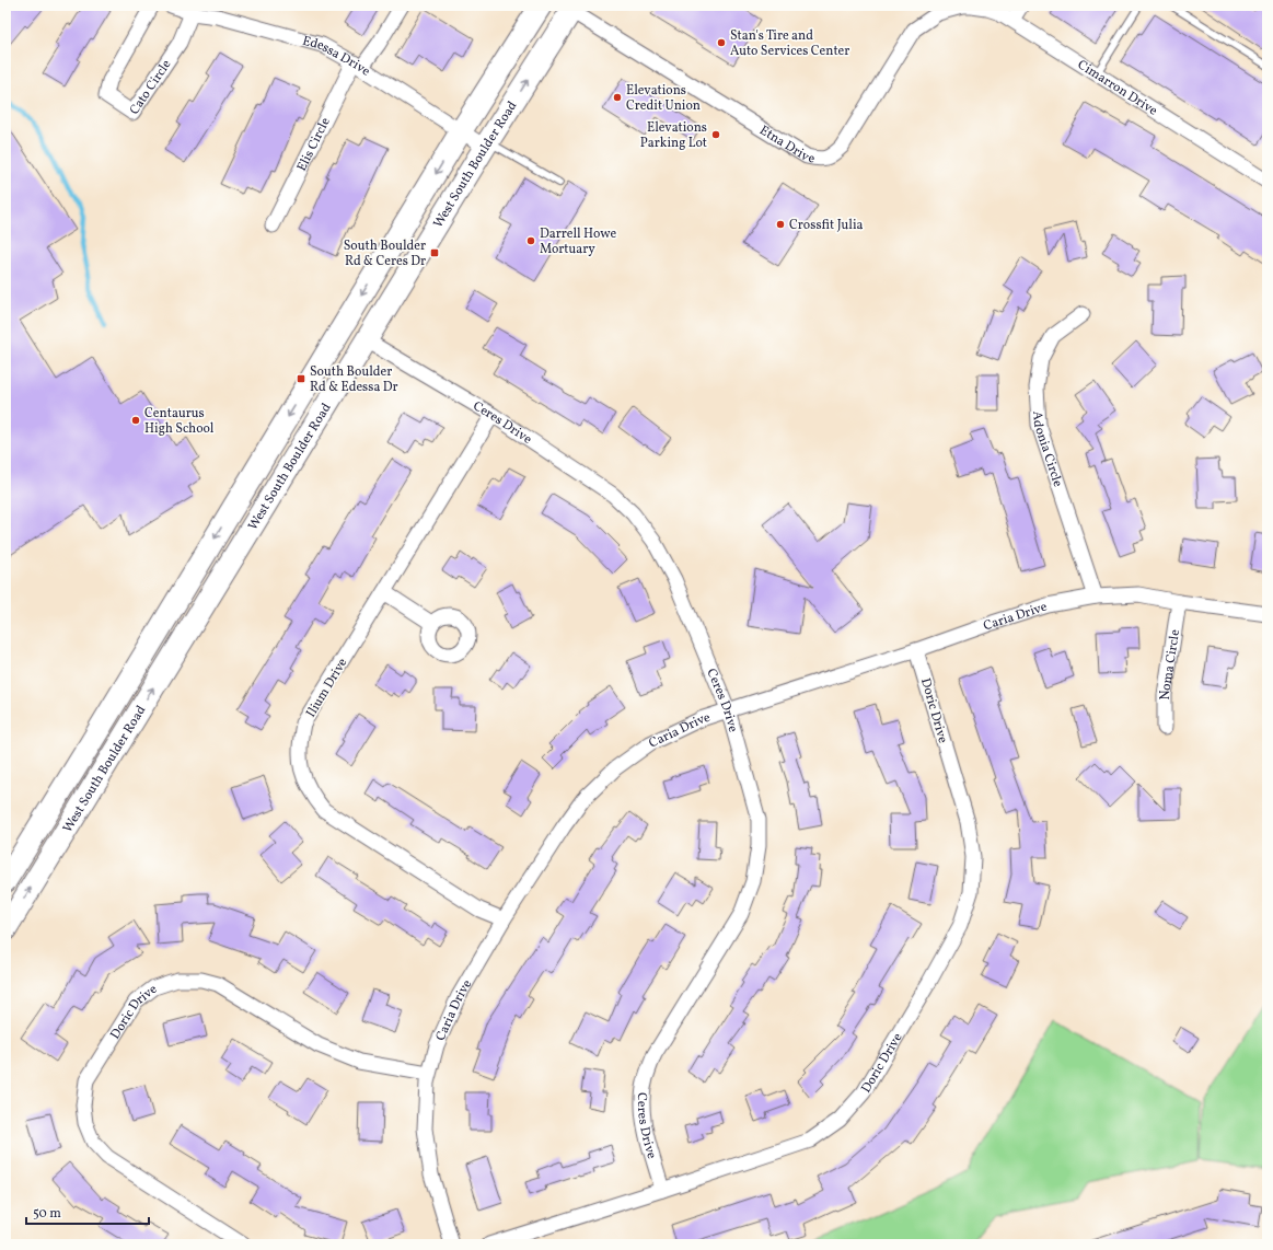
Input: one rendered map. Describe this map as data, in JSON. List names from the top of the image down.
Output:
{
  "streets": {
    "main road": ["West South Boulder Road"],
    "street": [
      "Edessa Drive",
      "Cato Circle",
      "Cimarron Drive",
      "Etna Drive",
      "Elis Circle",
      "Ceres Drive",
      "Adonia Circle",
      "Caria Drive",
      "Noma Circle",
      "Ilium Drive",
      "Doric Drive"
    ]
  },
  "crossings": [
    ["Edessa Drive", "Cato Circle"],
    ["Edessa Drive", "Elis Circle"],
    ["Edessa Drive", "West South Boulder Road"],
    ["Cimarron Drive", "Etna Drive"],
    ["Etna Drive", "West South Boulder Road"],
    ["West South Boulder Road", "Ceres Drive"],
    ["Ceres Drive", "Caria Drive"],
    ["Ceres Drive", "Ilium Drive"],
    ["Ceres Drive", "Doric Drive"],
    ["Adonia Circle", "Caria Drive"],
    ["Caria Drive", "Noma Circle"],
    ["Caria Drive", "Ilium Drive"],
    ["Caria Drive", "Doric Drive"]
  ],
  "places": {
    "other": [
      "Stan's Tire and Auto Services Center",
      "Elevations Credit Union",
      "Elevations Parking Lot",
      "Crossfit Julia",
      "Darrell Howe Mortuary",
      "Centaurus High School"
    ],
    "transit": ["South Boulder Rd & Ceres Dr", "South Boulder Rd & Edessa Dr"]
  },
  "scale_bar": "50 m"
}
